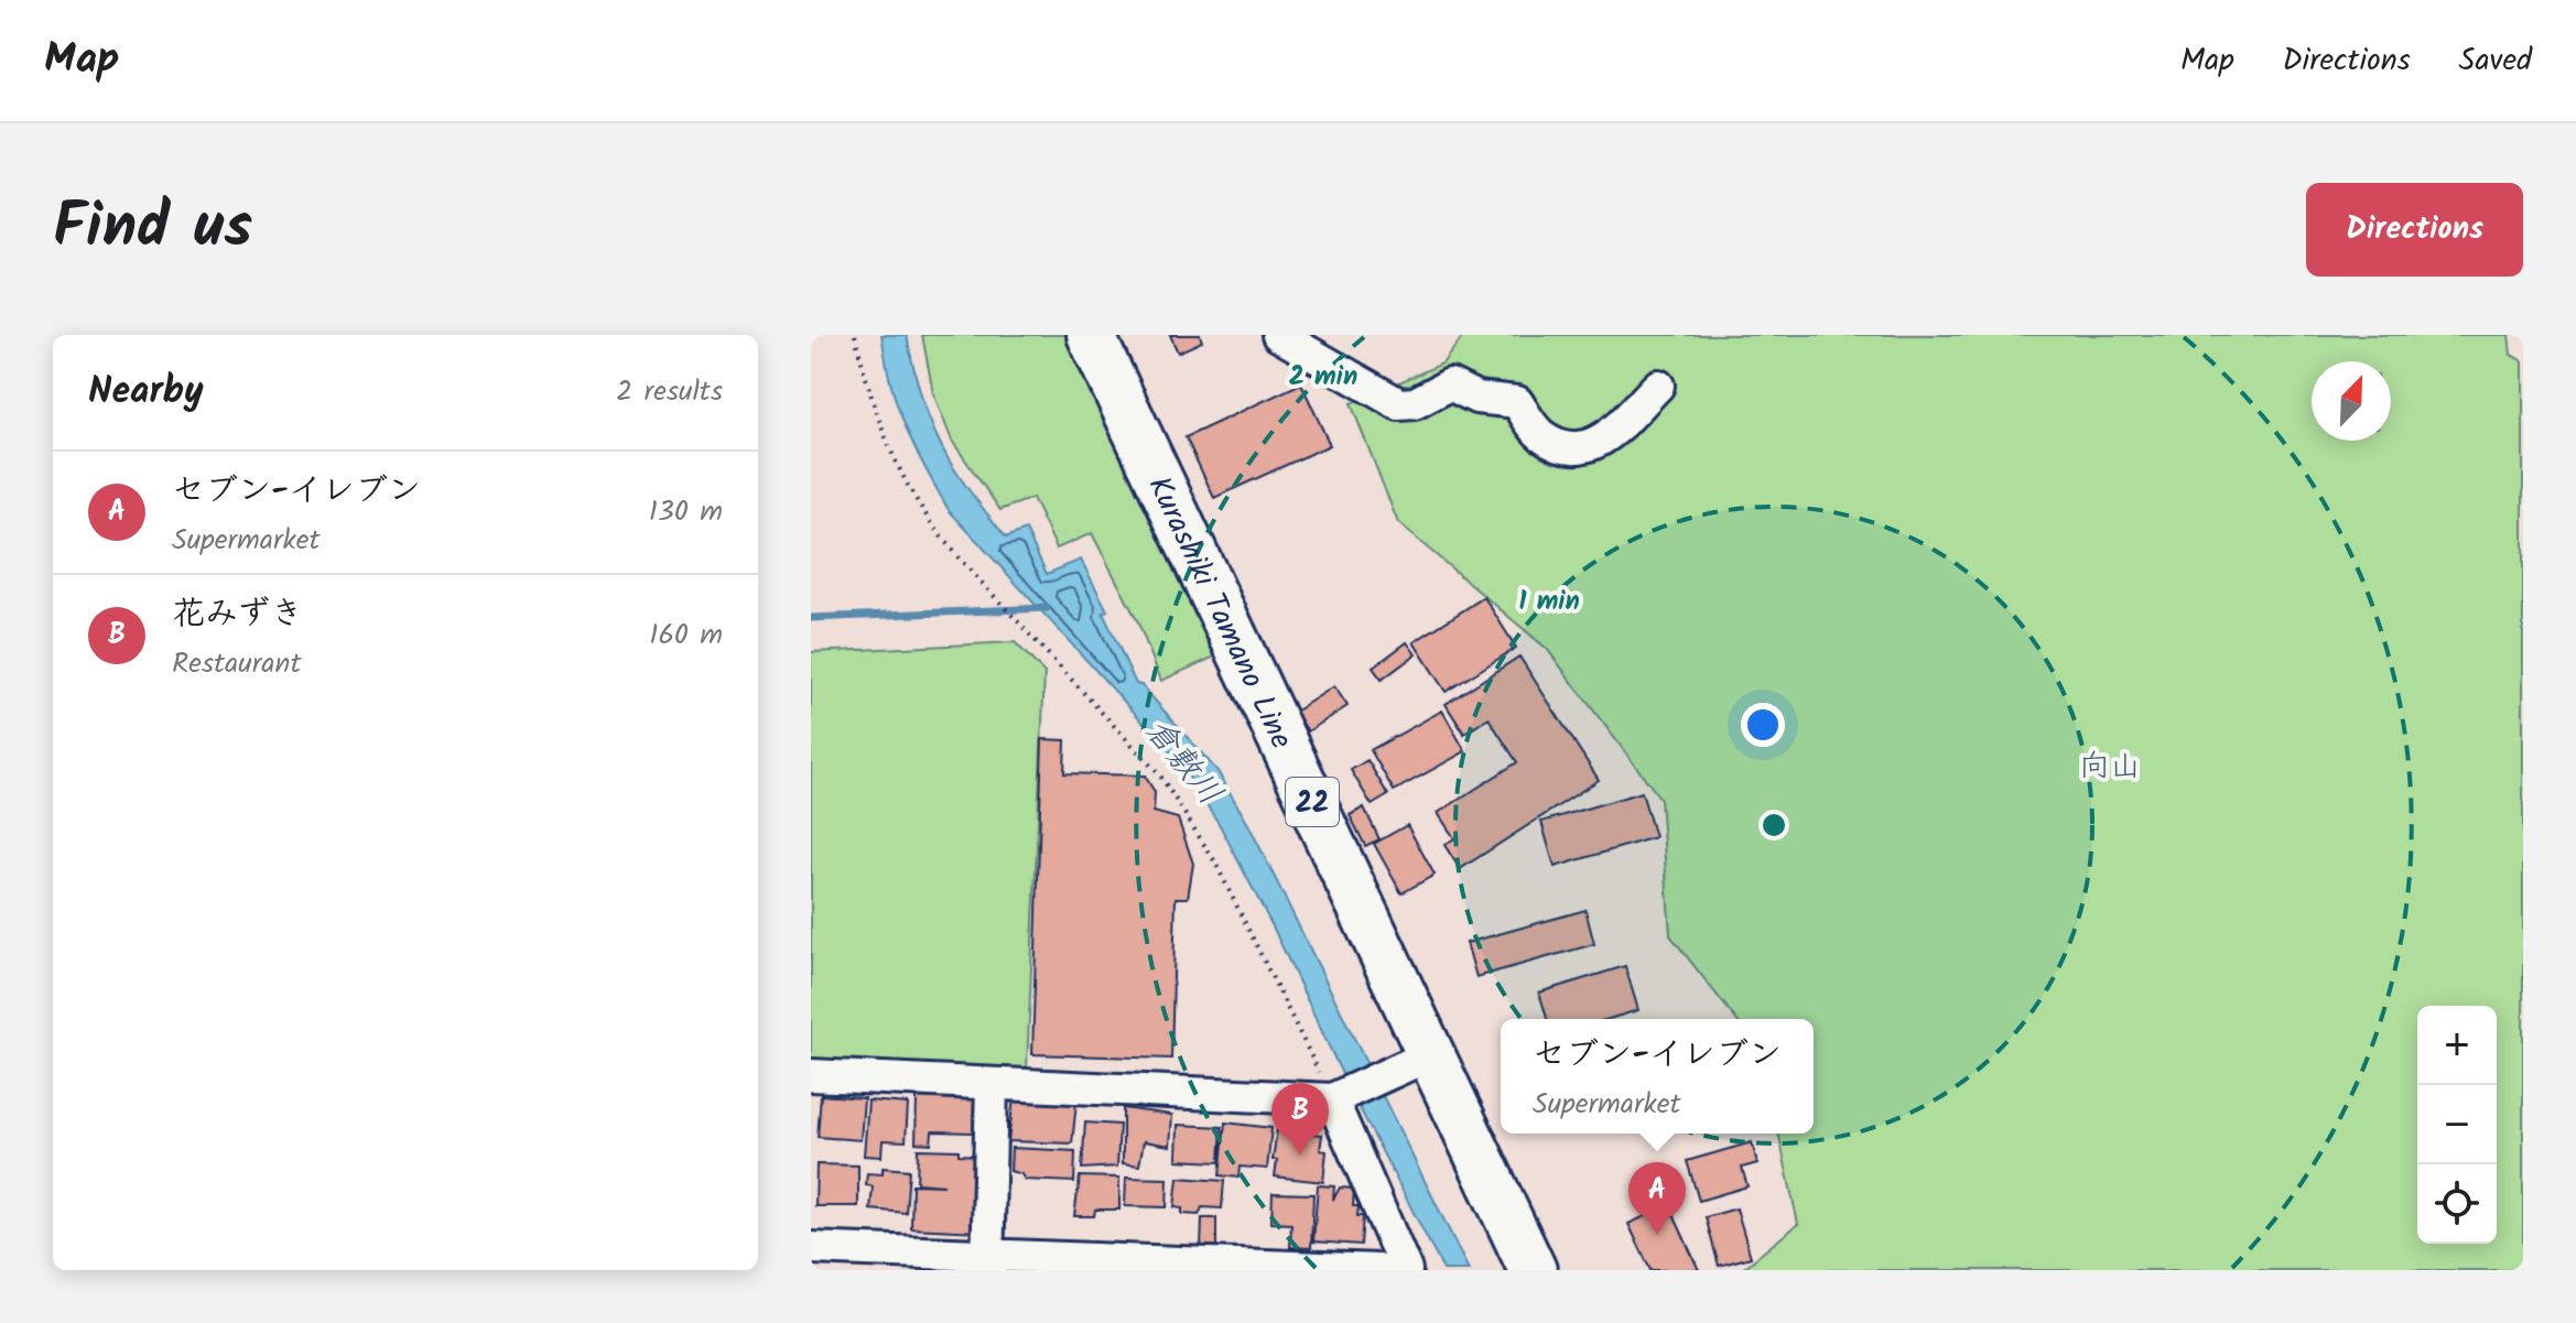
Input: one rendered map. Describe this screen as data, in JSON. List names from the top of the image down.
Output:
{
  "streets": {
    "main road": ["Kurashiki Tamano Line", "22"]
  },
  "water": ["倉敷川"],
  "parks": ["向山"],
  "north": "top right",
  "page": {
    "header": "Map",
    "nav": ["Map", "Directions", "Saved"],
    "title": "Find us",
    "buttons": "Directions",
    "heading": ["Nearby", "2 results"],
    "list": [
      {
        "mark": "A",
        "name": "セブン-イレブン",
        "note": "Supermarket",
        "value": "130 m"
      },
      {
        "mark": "B",
        "name": "花みずき",
        "note": "Restaurant",
        "value": "160 m"
      }
    ],
    "map_buttons": ["+", "−"],
    "popup": ["セブン-イレブン", "Supermarket"],
    "pins": ["B", "A"]
  },
  "rings": ["2 min", "1 min"]
}
